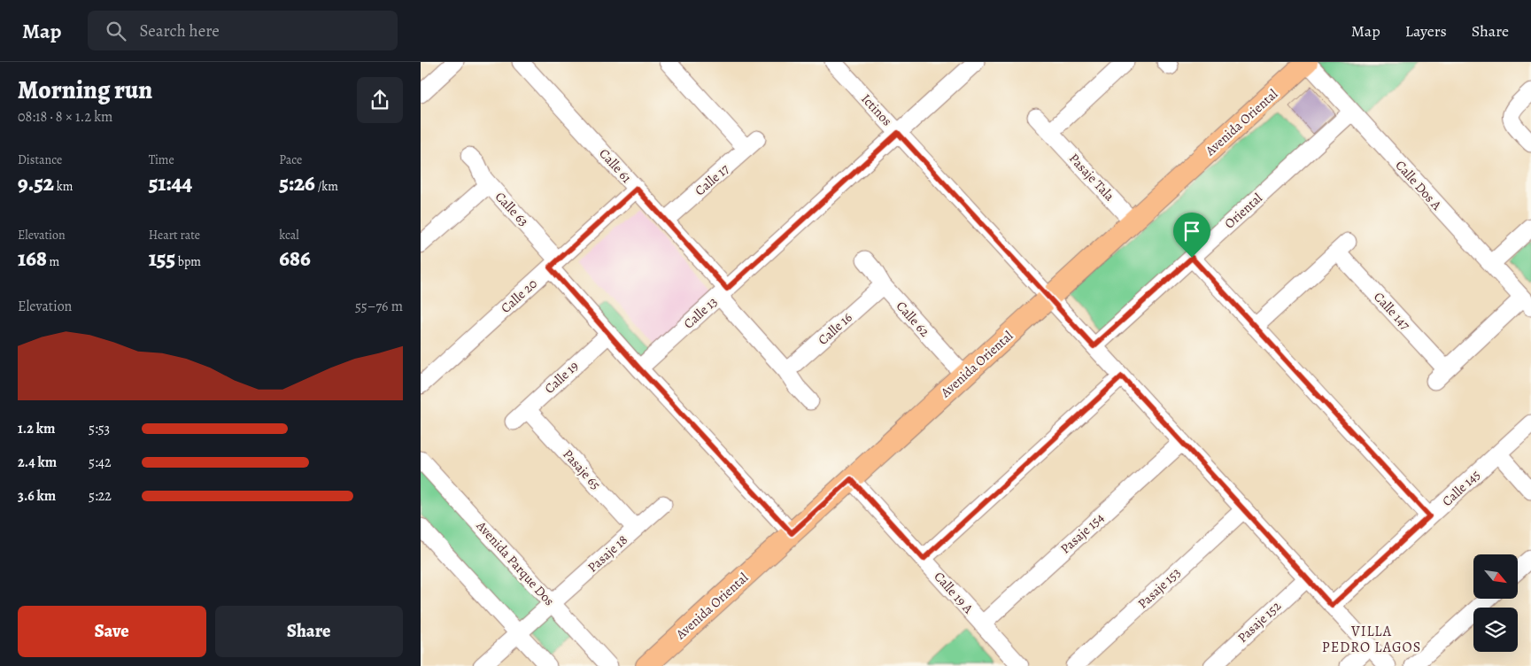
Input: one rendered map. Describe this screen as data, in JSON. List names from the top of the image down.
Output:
{
  "streets": {
    "main road": ["Avenida Oriental"],
    "street": [
      "Ictinos",
      "Calle 61",
      "Pasaje Tala",
      "Calle 17",
      "Calle Dos A",
      "Calle 63",
      "Oriental",
      "Calle 20",
      "Calle 147",
      "Calle 13",
      "Calle 62",
      "Calle 16",
      "Calle 19",
      "Pasaje 65",
      "Calle 145",
      "Pasaje 154",
      "Pasaje 18",
      "Avenida Parque Dos",
      "Pasaje 153",
      "Calle 19 A",
      "Pasaje 152"
    ]
  },
  "crossings": [
    ["Ictinos", "Avenida Oriental"],
    ["Ictinos", "Oriental"],
    ["Ictinos", "Calle 13"],
    ["Ictinos", "Calle 145"],
    ["Ictinos", "Pasaje 154"],
    ["Ictinos", "Pasaje 153"],
    ["Ictinos", "Pasaje 152"],
    ["Avenida Oriental", "Pasaje Tala"],
    ["Avenida Oriental", "Calle Dos A"],
    ["Avenida Oriental", "Calle 63"],
    ["Avenida Oriental", "Calle 62"],
    ["Avenida Oriental", "Calle 19 A"],
    ["Calle 61", "Calle 17"],
    ["Calle 61", "Calle 20"],
    ["Calle 61", "Calle 13"],
    ["Calle 61", "Calle 16"],
    ["Calle Dos A", "Oriental"],
    ["Calle Dos A", "Calle 147"],
    ["Calle 63", "Calle 20"],
    ["Calle 63", "Calle 13"],
    ["Calle 63", "Calle 19"],
    ["Calle 62", "Calle 16"],
    ["Calle 19", "Pasaje 65"],
    ["Pasaje 65", "Pasaje 18"],
    ["Pasaje 154", "Calle 19 A"],
    ["Pasaje 18", "Avenida Parque Dos"]
  ],
  "districts": ["VILLA PEDRO LAGOS"],
  "north": "bottom right",
  "page": {
    "header": "Map",
    "search": "Search here",
    "nav": ["Map", "Layers", "Share"],
    "heading": ["Morning run", "08:18 · 8 × 1.2 km"],
    "stats": [
      ["Distance", "9.52 km"],
      ["Time", "51:44"],
      ["Pace", "5:26 /km"],
      ["Elevation", "168 m"],
      ["Heart rate", "155 bpm"],
      ["kcal", "686"]
    ],
    "chart": ["Elevation", "55–76 m"],
    "list": [
      {
        "name": "1.2 km",
        "note": "5:53"
      },
      {
        "name": "2.4 km",
        "note": "5:42"
      },
      {
        "name": "3.6 km",
        "note": "5:22"
      }
    ],
    "buttons": ["Save", "Share"]
  }
}
